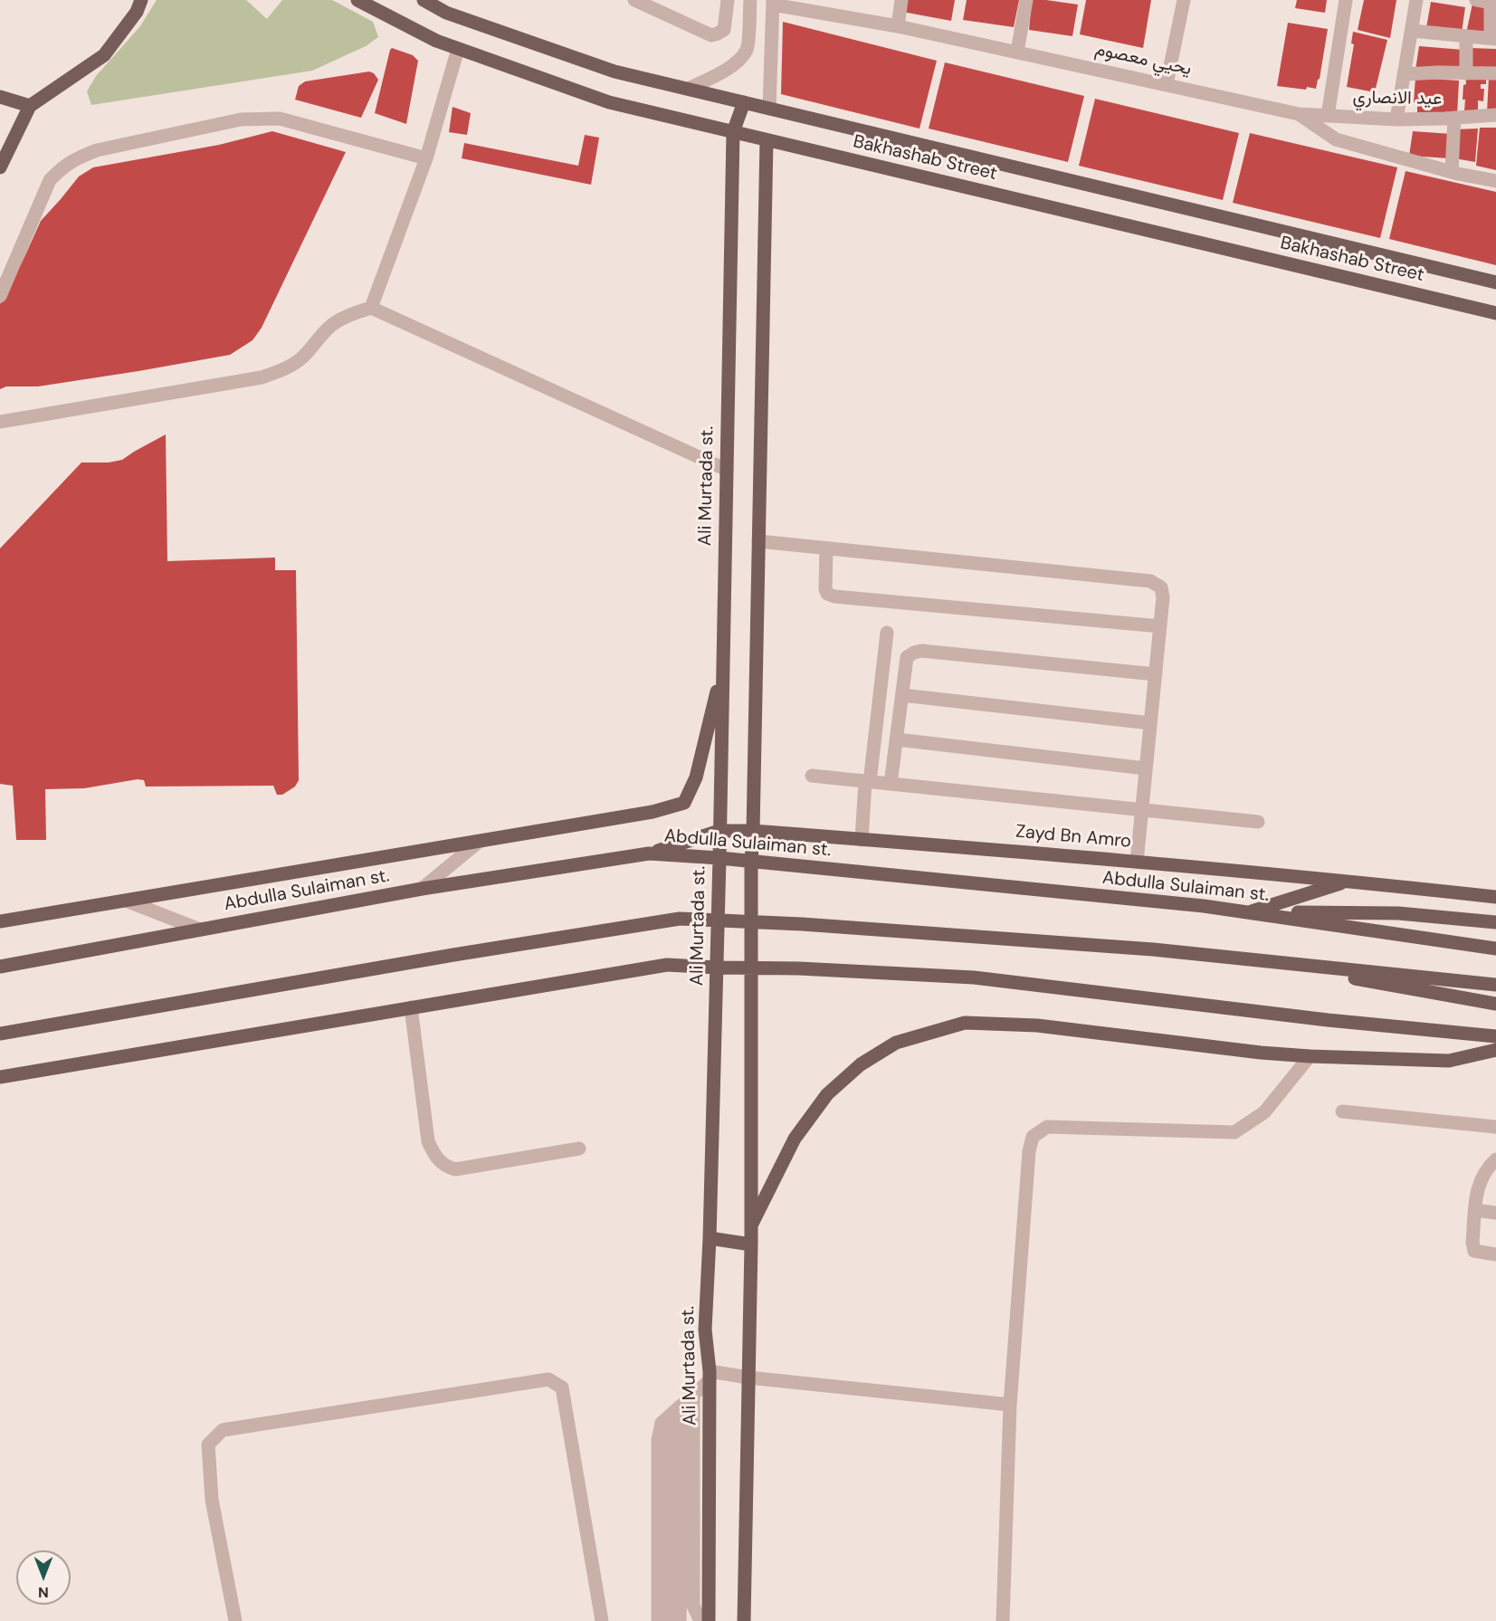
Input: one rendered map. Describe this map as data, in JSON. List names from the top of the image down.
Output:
{
  "streets": {
    "main road": [
      "Bakhashab Street",
      "Ali Murtada st.",
      "Zayd Bn Amro",
      "Abdulla Sulaiman st."
    ],
    "street": ["يحيي معصوم", "عيد الانصاري"]
  },
  "crossings": [
    ["يحيي معصوم", "عيد الانصاري"],
    ["Bakhashab Street", "Ali Murtada st."],
    ["Ali Murtada st.", "Zayd Bn Amro"],
    ["Ali Murtada st.", "Abdulla Sulaiman st."],
    ["Zayd Bn Amro", "Abdulla Sulaiman st."]
  ],
  "north": "bottom"
}
